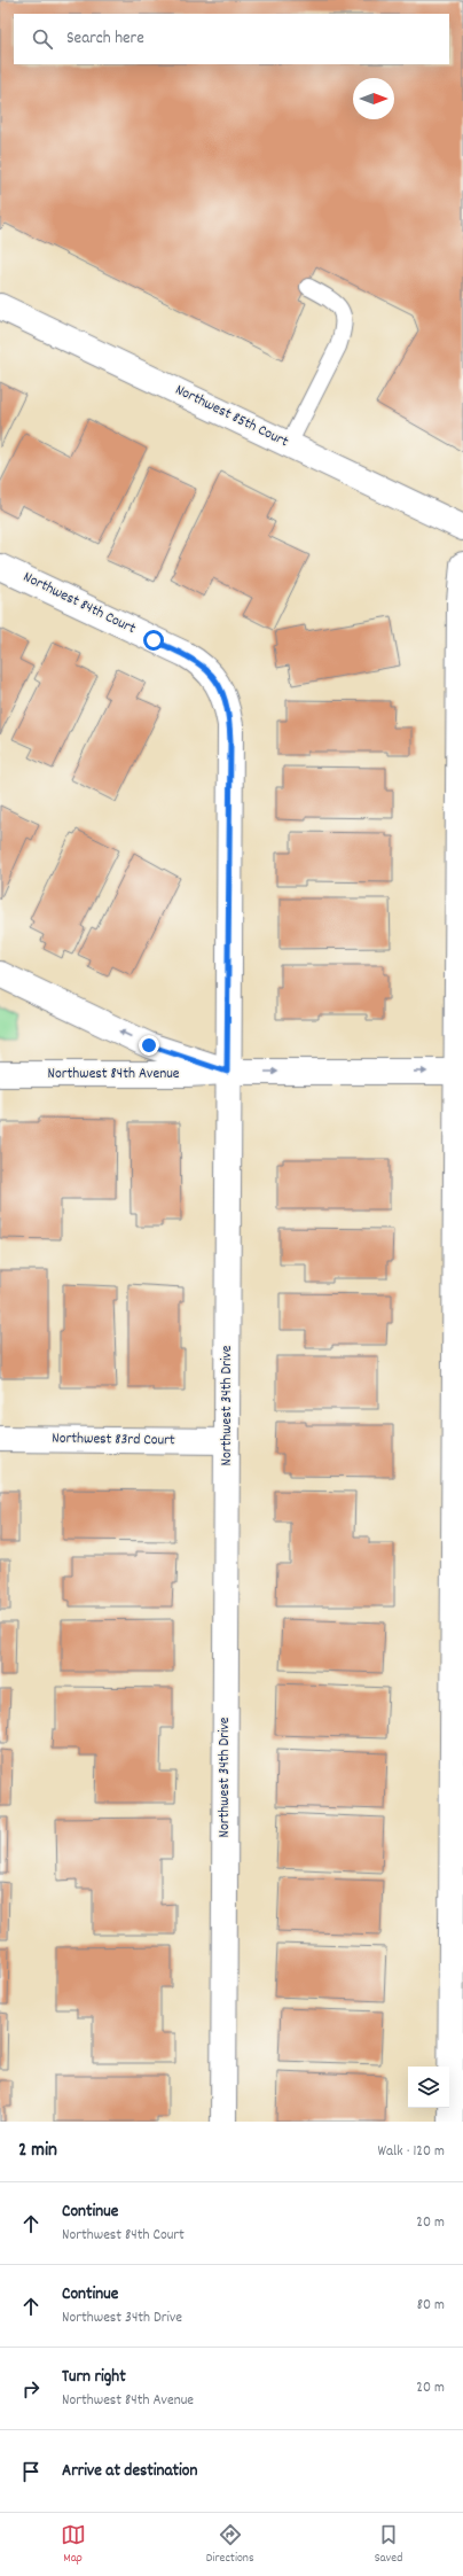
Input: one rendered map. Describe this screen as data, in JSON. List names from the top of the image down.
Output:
{
  "streets": {
    "street": [
      "Northwest 85th Court",
      "Northwest 84th Court",
      "Northwest 84th Avenue",
      "Northwest 34th Drive",
      "Northwest 83rd Court"
    ]
  },
  "crossings": [
    ["Northwest 84th Court", "Northwest 34th Drive"],
    ["Northwest 84th Avenue", "Northwest 34th Drive"],
    ["Northwest 34th Drive", "Northwest 83rd Court"]
  ],
  "north": "right",
  "page": {
    "search": "Search here",
    "heading": ["2 min", "Walk · 120 m"],
    "list": [
      ["Continue", "Northwest 84th Court", "20 m"],
      ["Continue", "Northwest 34th Drive", "80 m"],
      ["Turn right", "Northwest 84th Avenue", "20 m"],
      "Arrive at destination"
    ],
    "nav": ["Map", "Directions", "Saved"]
  }
}
